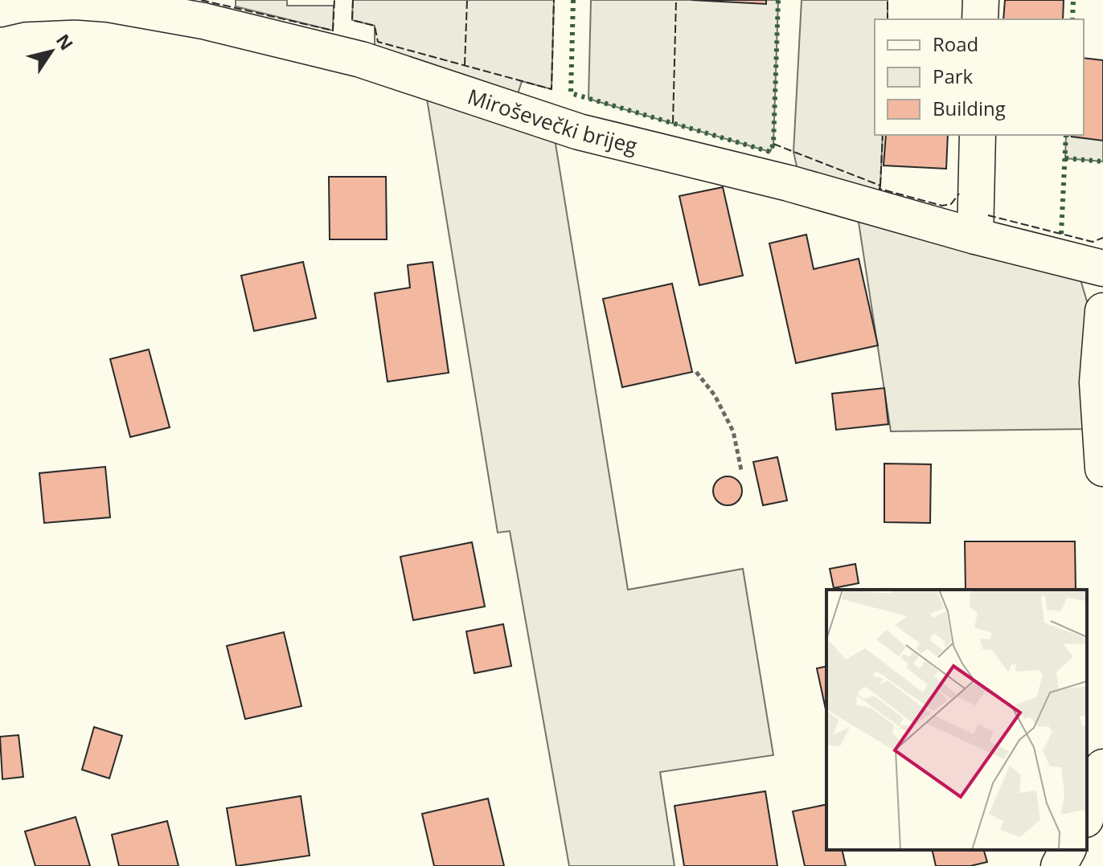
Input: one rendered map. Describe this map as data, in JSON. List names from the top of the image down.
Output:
{
  "streets": {
    "street": ["Miroševečki brijeg"]
  },
  "legend": ["Road", "Park", "Building"],
  "north": "top right"
}
